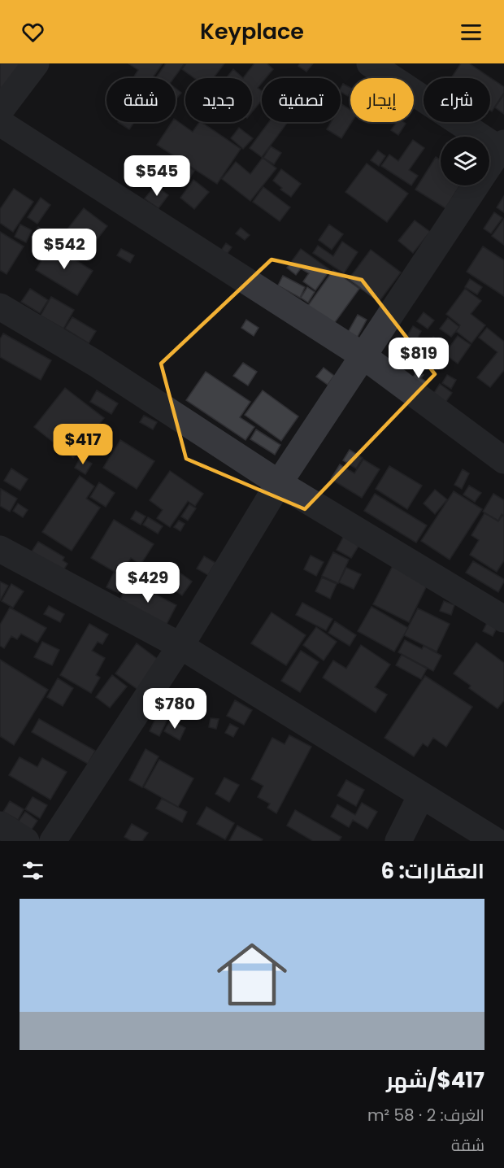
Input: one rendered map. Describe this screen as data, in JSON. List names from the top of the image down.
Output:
{
  "page": {
    "header": "Keyplace",
    "chip": [
      "شراء",
      "إيجار",
      "تصفية",
      "جديد",
      "شقة"
    ],
    "price": [
      "$545",
      "$542",
      "$819",
      "$417",
      "$429",
      "$780"
    ],
    "heading": "العقارات: 6",
    "list": [
      {
        "name": "$417/شهر",
        "note": "الغرف: 2 · 58 m² · شقة"
      }
    ]
  }
}
